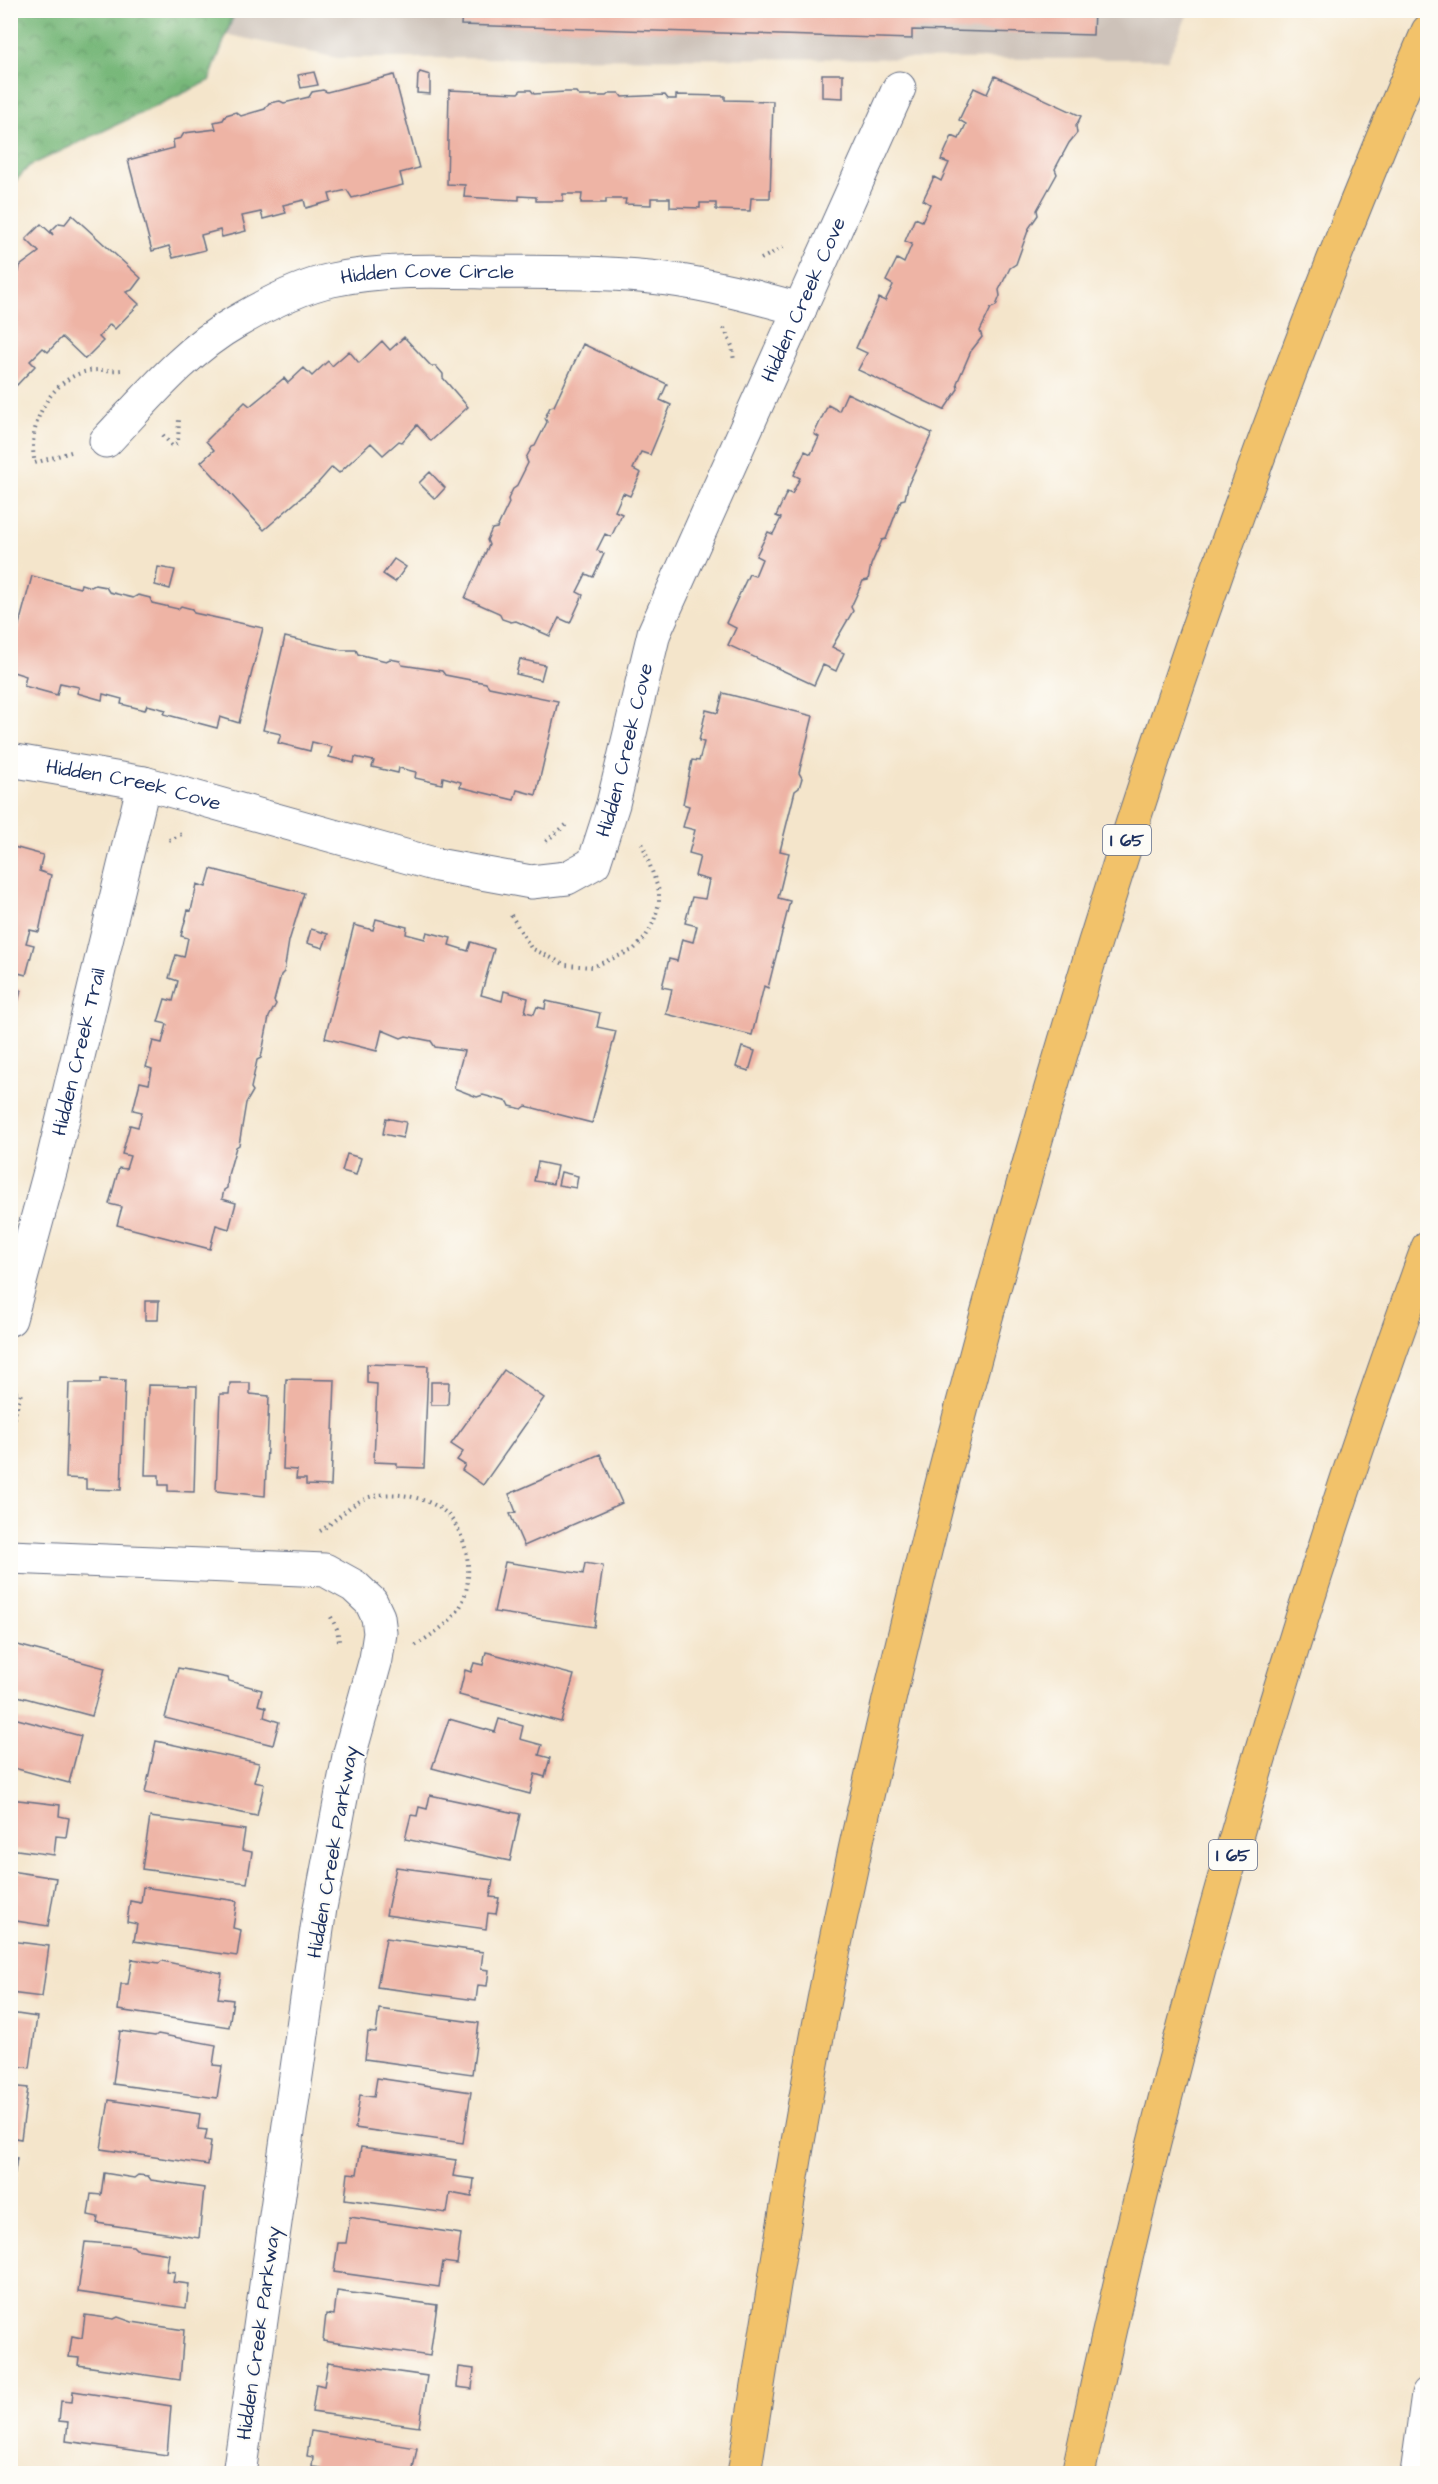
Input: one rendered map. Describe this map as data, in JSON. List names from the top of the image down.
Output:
{
  "streets": {
    "highway": ["I 65"],
    "street": [
      "Hidden Cove Circle",
      "Hidden Creek Cove",
      "Hidden Creek Trail",
      "Hidden Creek Parkway"
    ]
  },
  "crossings": [
    ["Hidden Cove Circle", "Hidden Creek Cove"],
    ["Hidden Creek Cove", "Hidden Creek Trail"]
  ]
}
